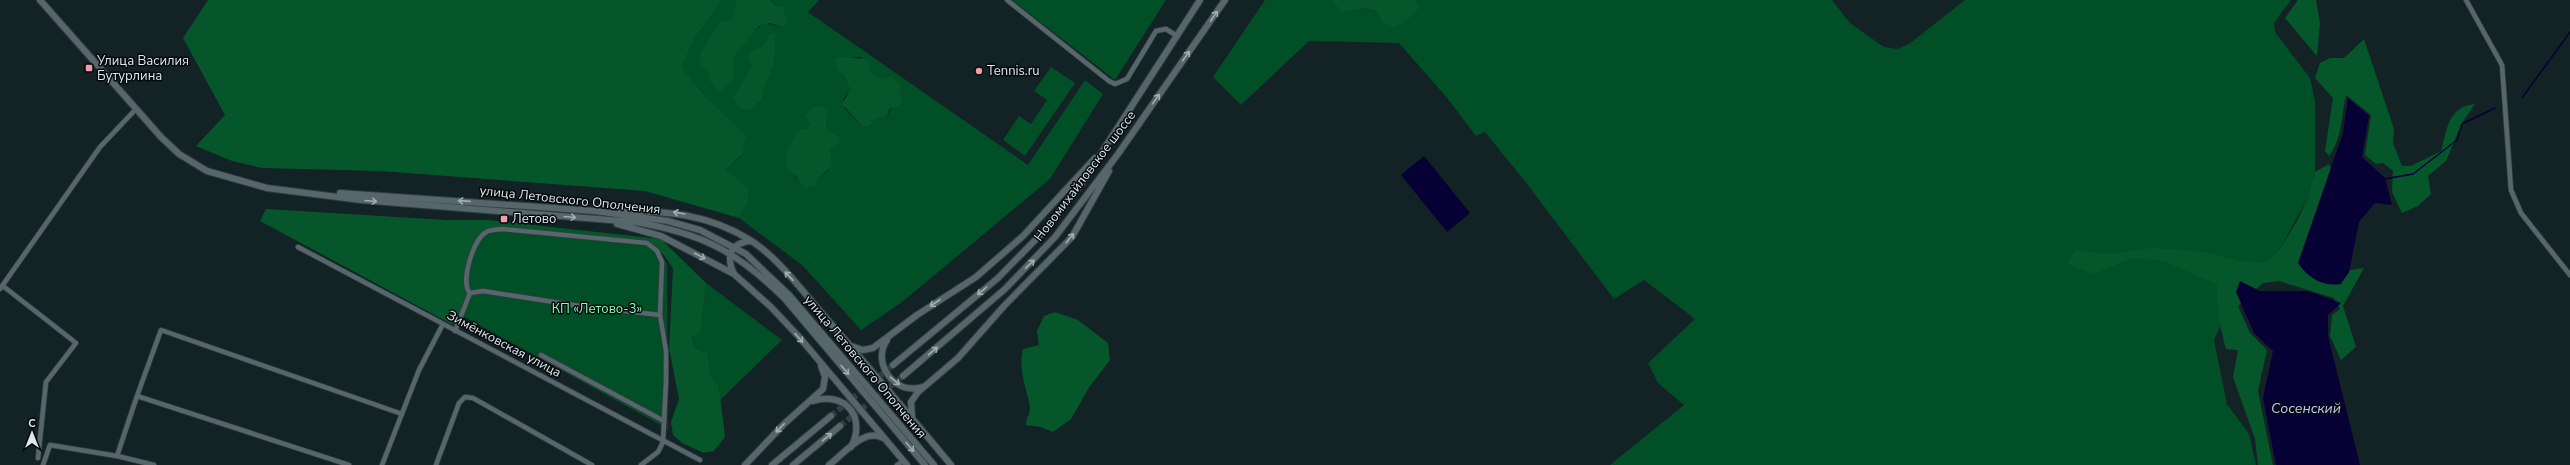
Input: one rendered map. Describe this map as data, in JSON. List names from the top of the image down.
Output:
{
  "streets": {
    "main road": ["Новомихайловское шоссе", "улица Летовского Ополчения"],
    "street": ["Зимёнковская улица"]
  },
  "water": ["Сосенский"],
  "parks": ["КП «Летово-3»"],
  "places": {
    "transit": ["Улица Василия Бутурлина", "Летово"],
    "other": ["Tennis.ru"]
  },
  "north": "top"
}
